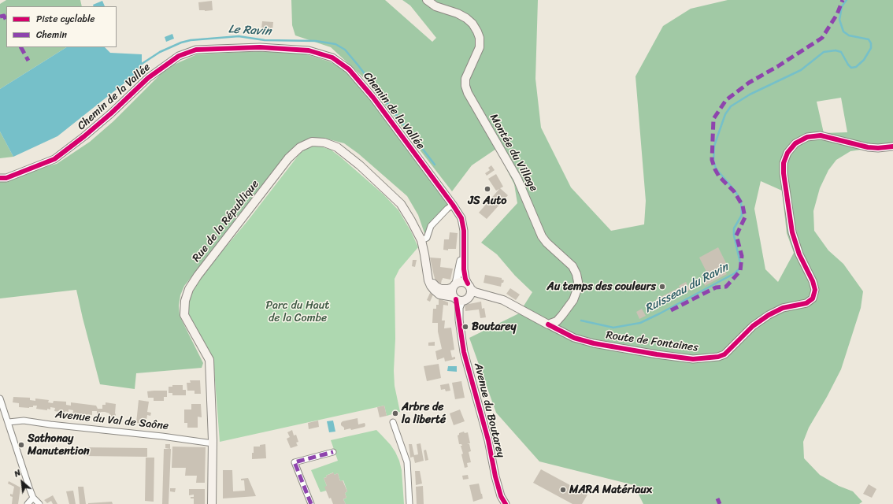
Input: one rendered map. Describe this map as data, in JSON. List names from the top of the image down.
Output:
{
  "streets": {
    "main road": ["Montée du Village", "Rue de la République"],
    "street": [
      "Chemin de la Vallée",
      "Route de Fontaines",
      "Avenue du Boutarey",
      "Avenue du Val de Saône"
    ]
  },
  "crossings": [
    ["Montée du Village", "Route de Fontaines"],
    ["Rue de la République", "Avenue du Boutarey"],
    ["Rue de la République", "Avenue du Val de Saône"]
  ],
  "water": ["Le Ravin", "Ruisseau du Ravin"],
  "parks": ["Parc du Haut de la Combe"],
  "places": [
    "JS Auto",
    "Au temps des couleurs",
    "Boutarey",
    "Arbre de la liberté",
    "Sathonay Manutention",
    "MARA Matériaux"
  ],
  "legend": ["Piste cyclable", "Chemin"],
  "north": "top left"
}
